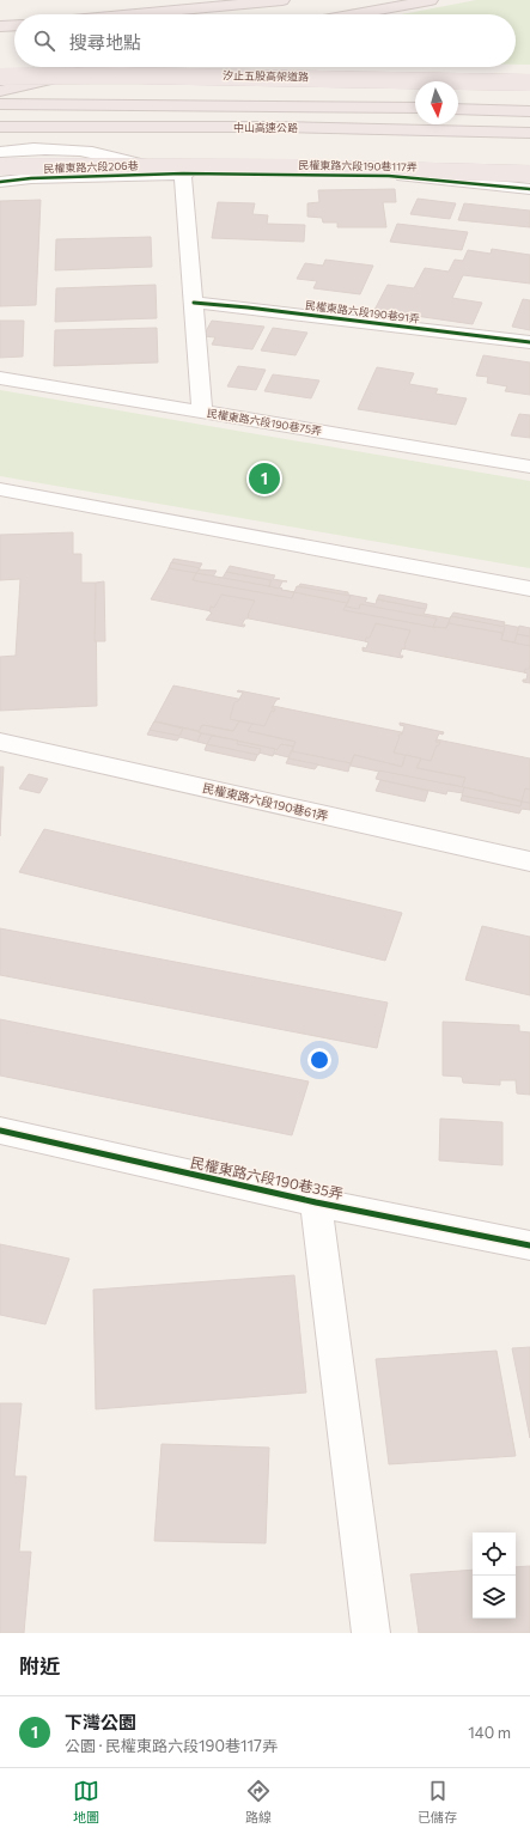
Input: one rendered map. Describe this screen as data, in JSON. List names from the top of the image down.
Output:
{
  "streets": {
    "highway": ["汐止五股高架道路", "中山高速公路"],
    "street": [
      "民權東路六段190巷117弄",
      "民權東路六段206巷",
      "民權東路六段190巷91弄",
      "民權東路六段190巷75弄",
      "民權東路六段190巷61弄",
      "民權東路六段190巷35弄"
    ]
  },
  "crossings": [
    ["民權東路六段190巷117弄", "民權東路六段206巷"]
  ],
  "north": "bottom",
  "page": {
    "search": "搜尋地點",
    "pins": "1",
    "heading": "附近",
    "list": [
      {
        "mark": "1",
        "name": "下灣公園",
        "note": "公園 · 民權東路六段190巷117弄",
        "value": "140 m"
      }
    ],
    "nav": ["地圖", "路線", "已儲存"]
  }
}
